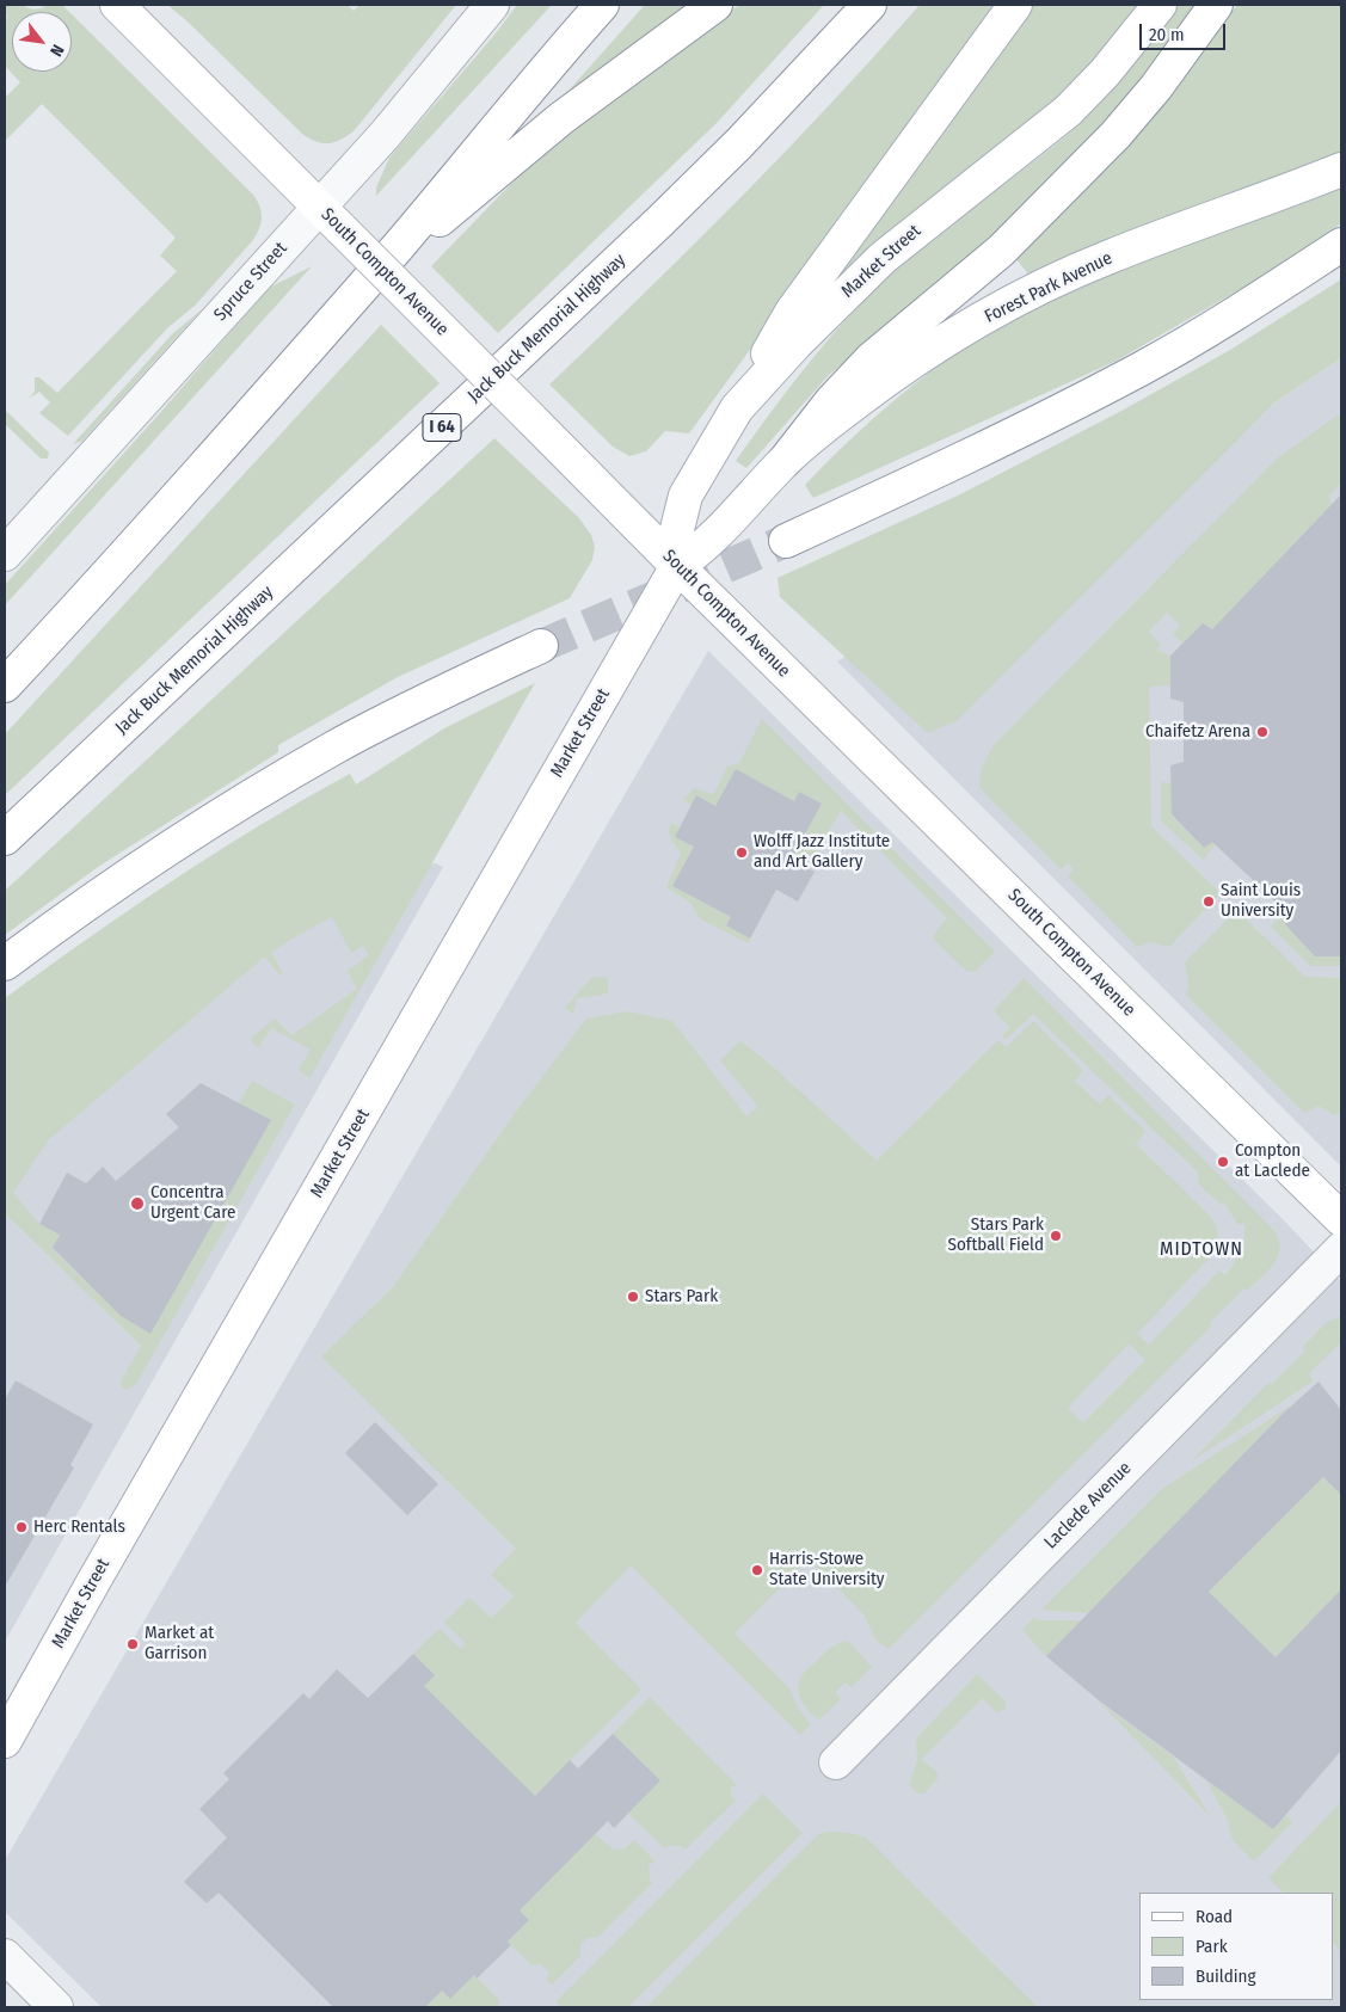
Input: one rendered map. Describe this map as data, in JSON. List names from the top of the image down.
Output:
{
  "streets": {
    "main road": [
      "Market Street",
      "South Compton Avenue",
      "Forest Park Avenue",
      "Jack Buck Memorial Highway",
      "I 64"
    ],
    "street": ["Spruce Street", "Laclede Avenue"]
  },
  "crossings": [
    ["Market Street", "South Compton Avenue"],
    ["Market Street", "Forest Park Avenue"],
    ["South Compton Avenue", "Spruce Street"]
  ],
  "districts": ["MIDTOWN"],
  "places": [
    "Chaifetz Arena",
    "Wolff Jazz Institute and Art Gallery",
    "Saint Louis University",
    "Compton at Laclede",
    "Concentra Urgent Care",
    "Stars Park Softball Field",
    "Stars Park",
    "Herc Rentals",
    "Harris-Stowe State University",
    "Market at Garrison"
  ],
  "legend": ["Road", "Park", "Building"],
  "scale_bar": "20 m",
  "north": "bottom right"
}
